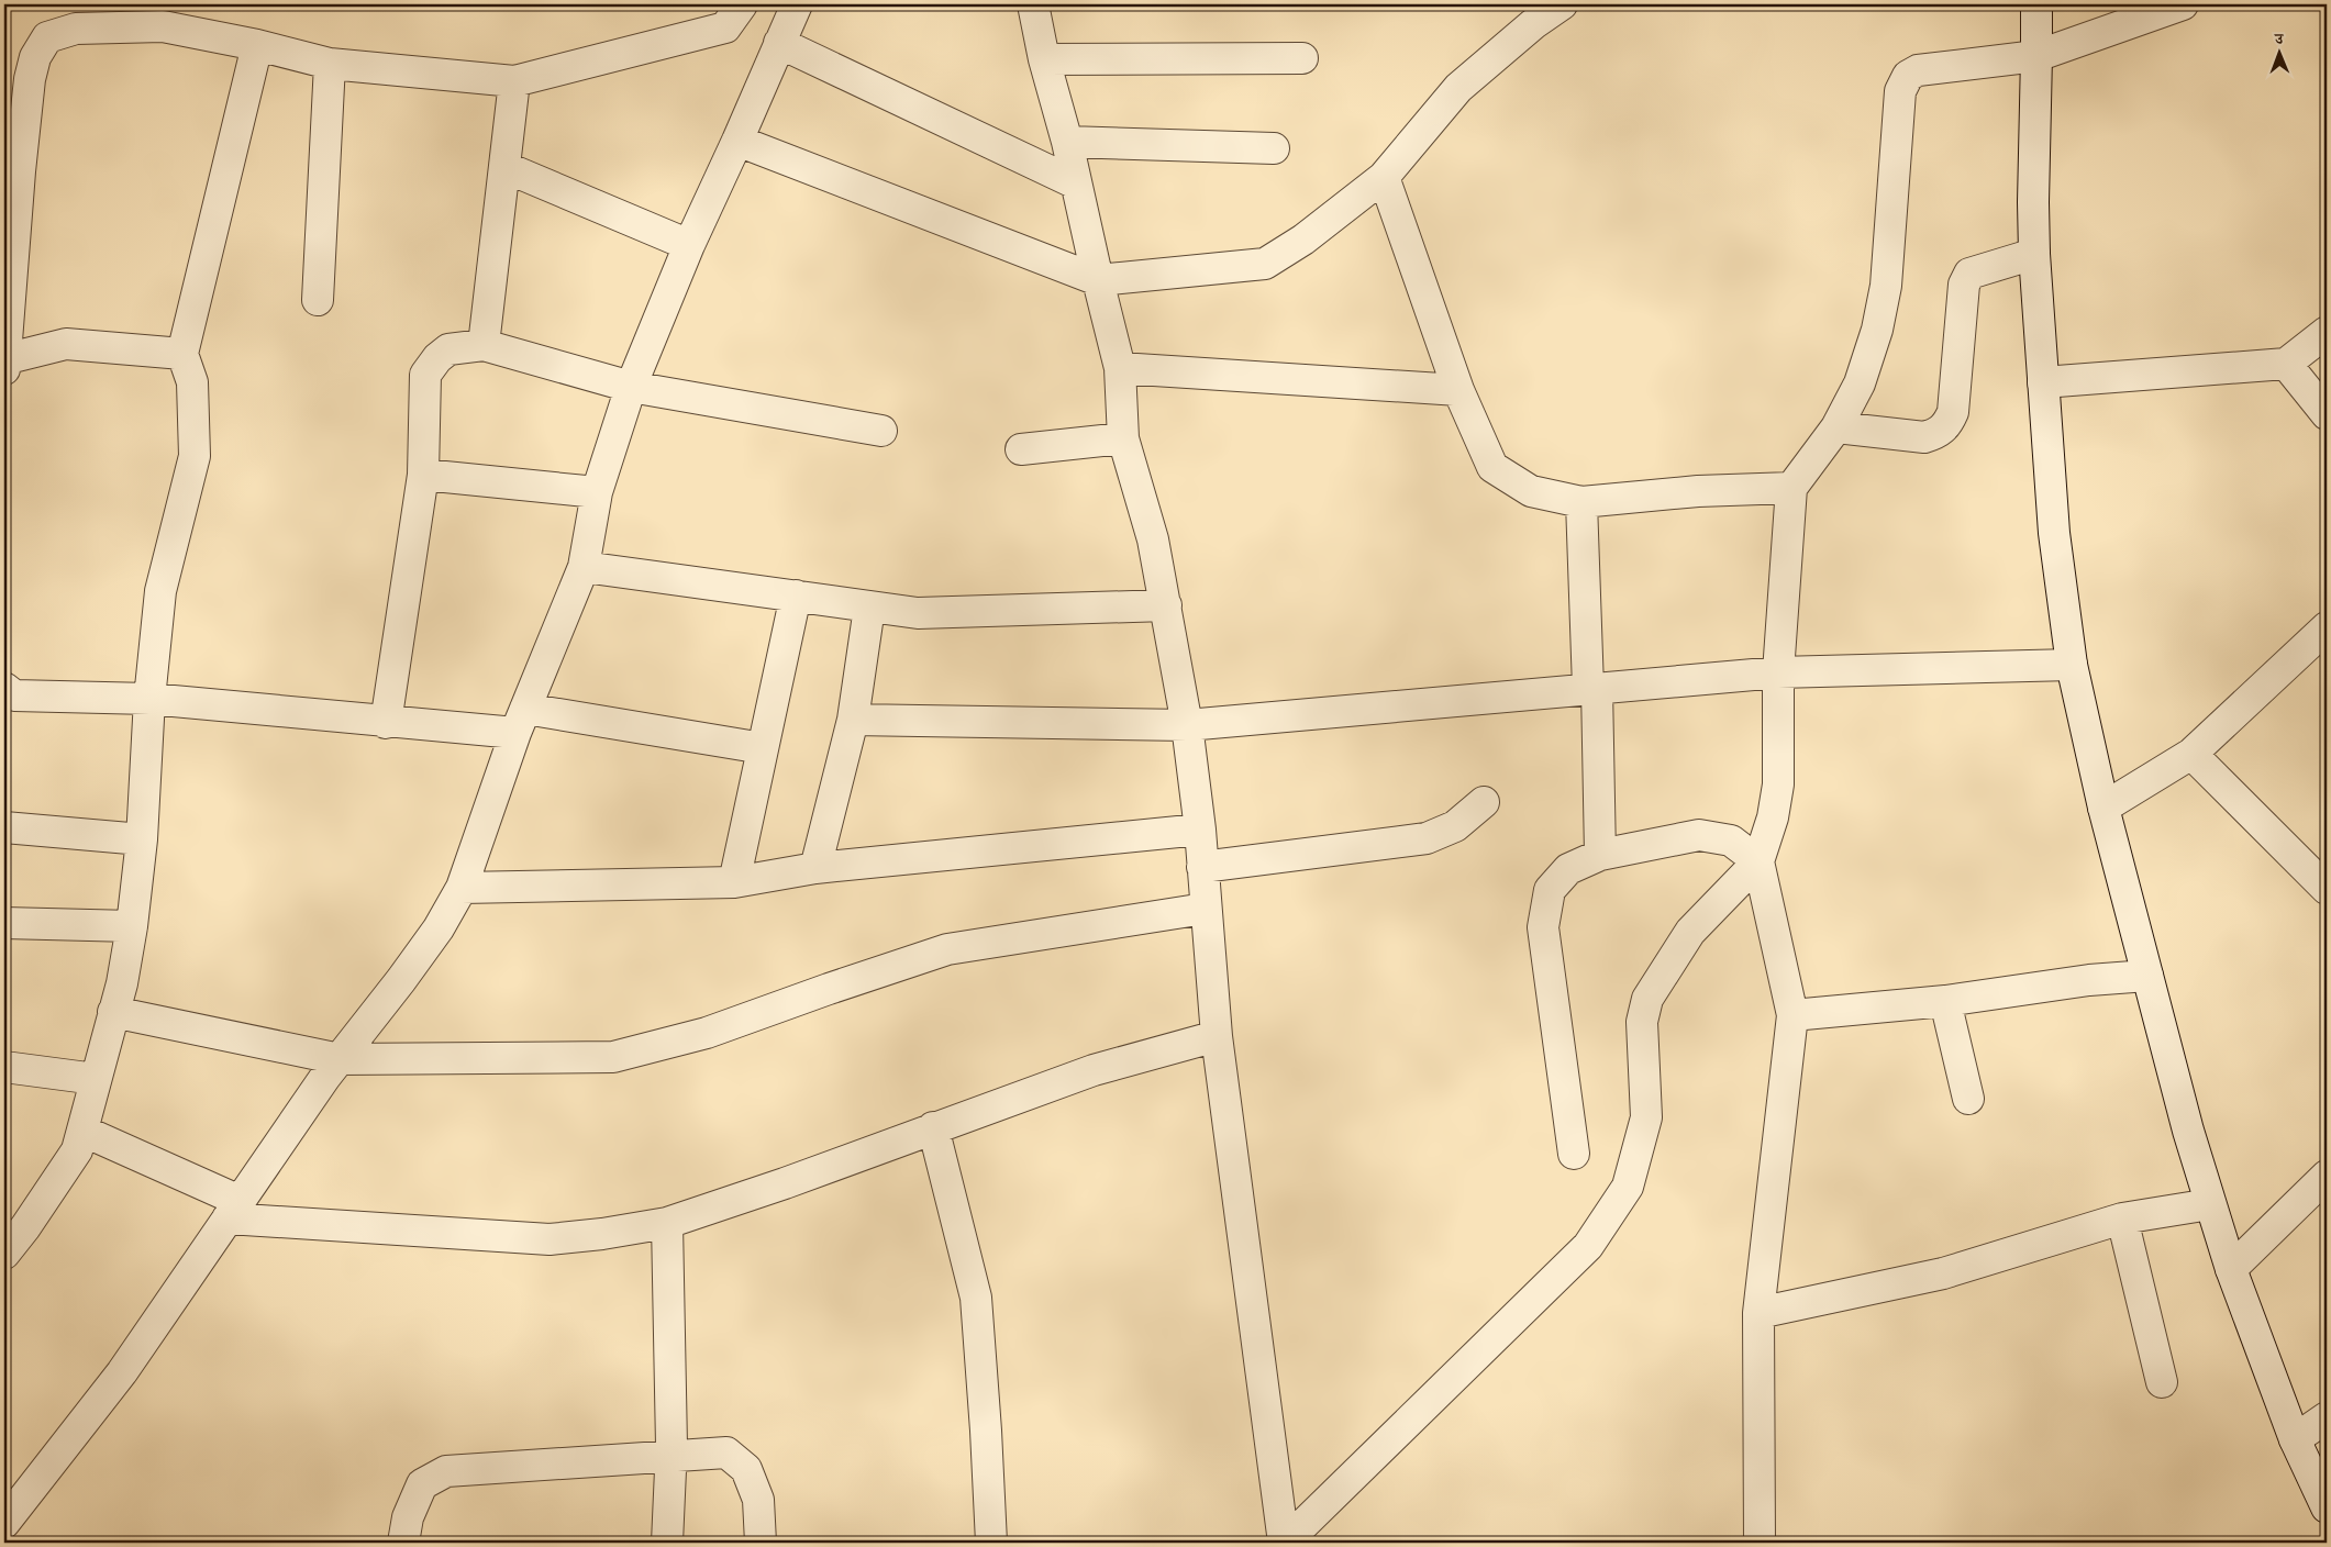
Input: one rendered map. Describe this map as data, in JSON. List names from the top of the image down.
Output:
{
  "north": "top"
}
